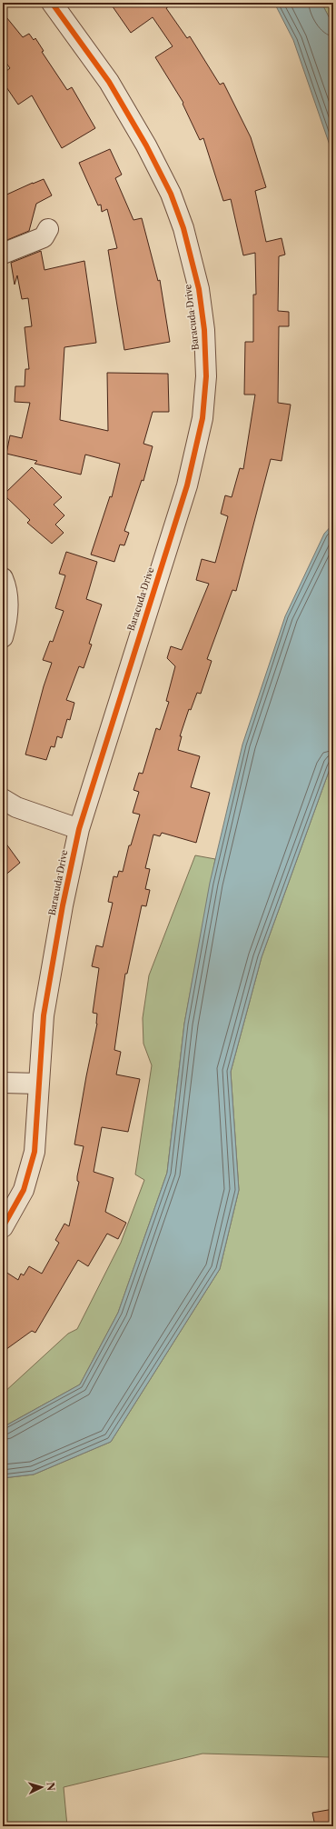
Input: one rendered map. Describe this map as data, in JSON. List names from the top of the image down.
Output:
{
  "streets": {
    "street": ["Baracuda Drive"]
  },
  "north": "right"
}
